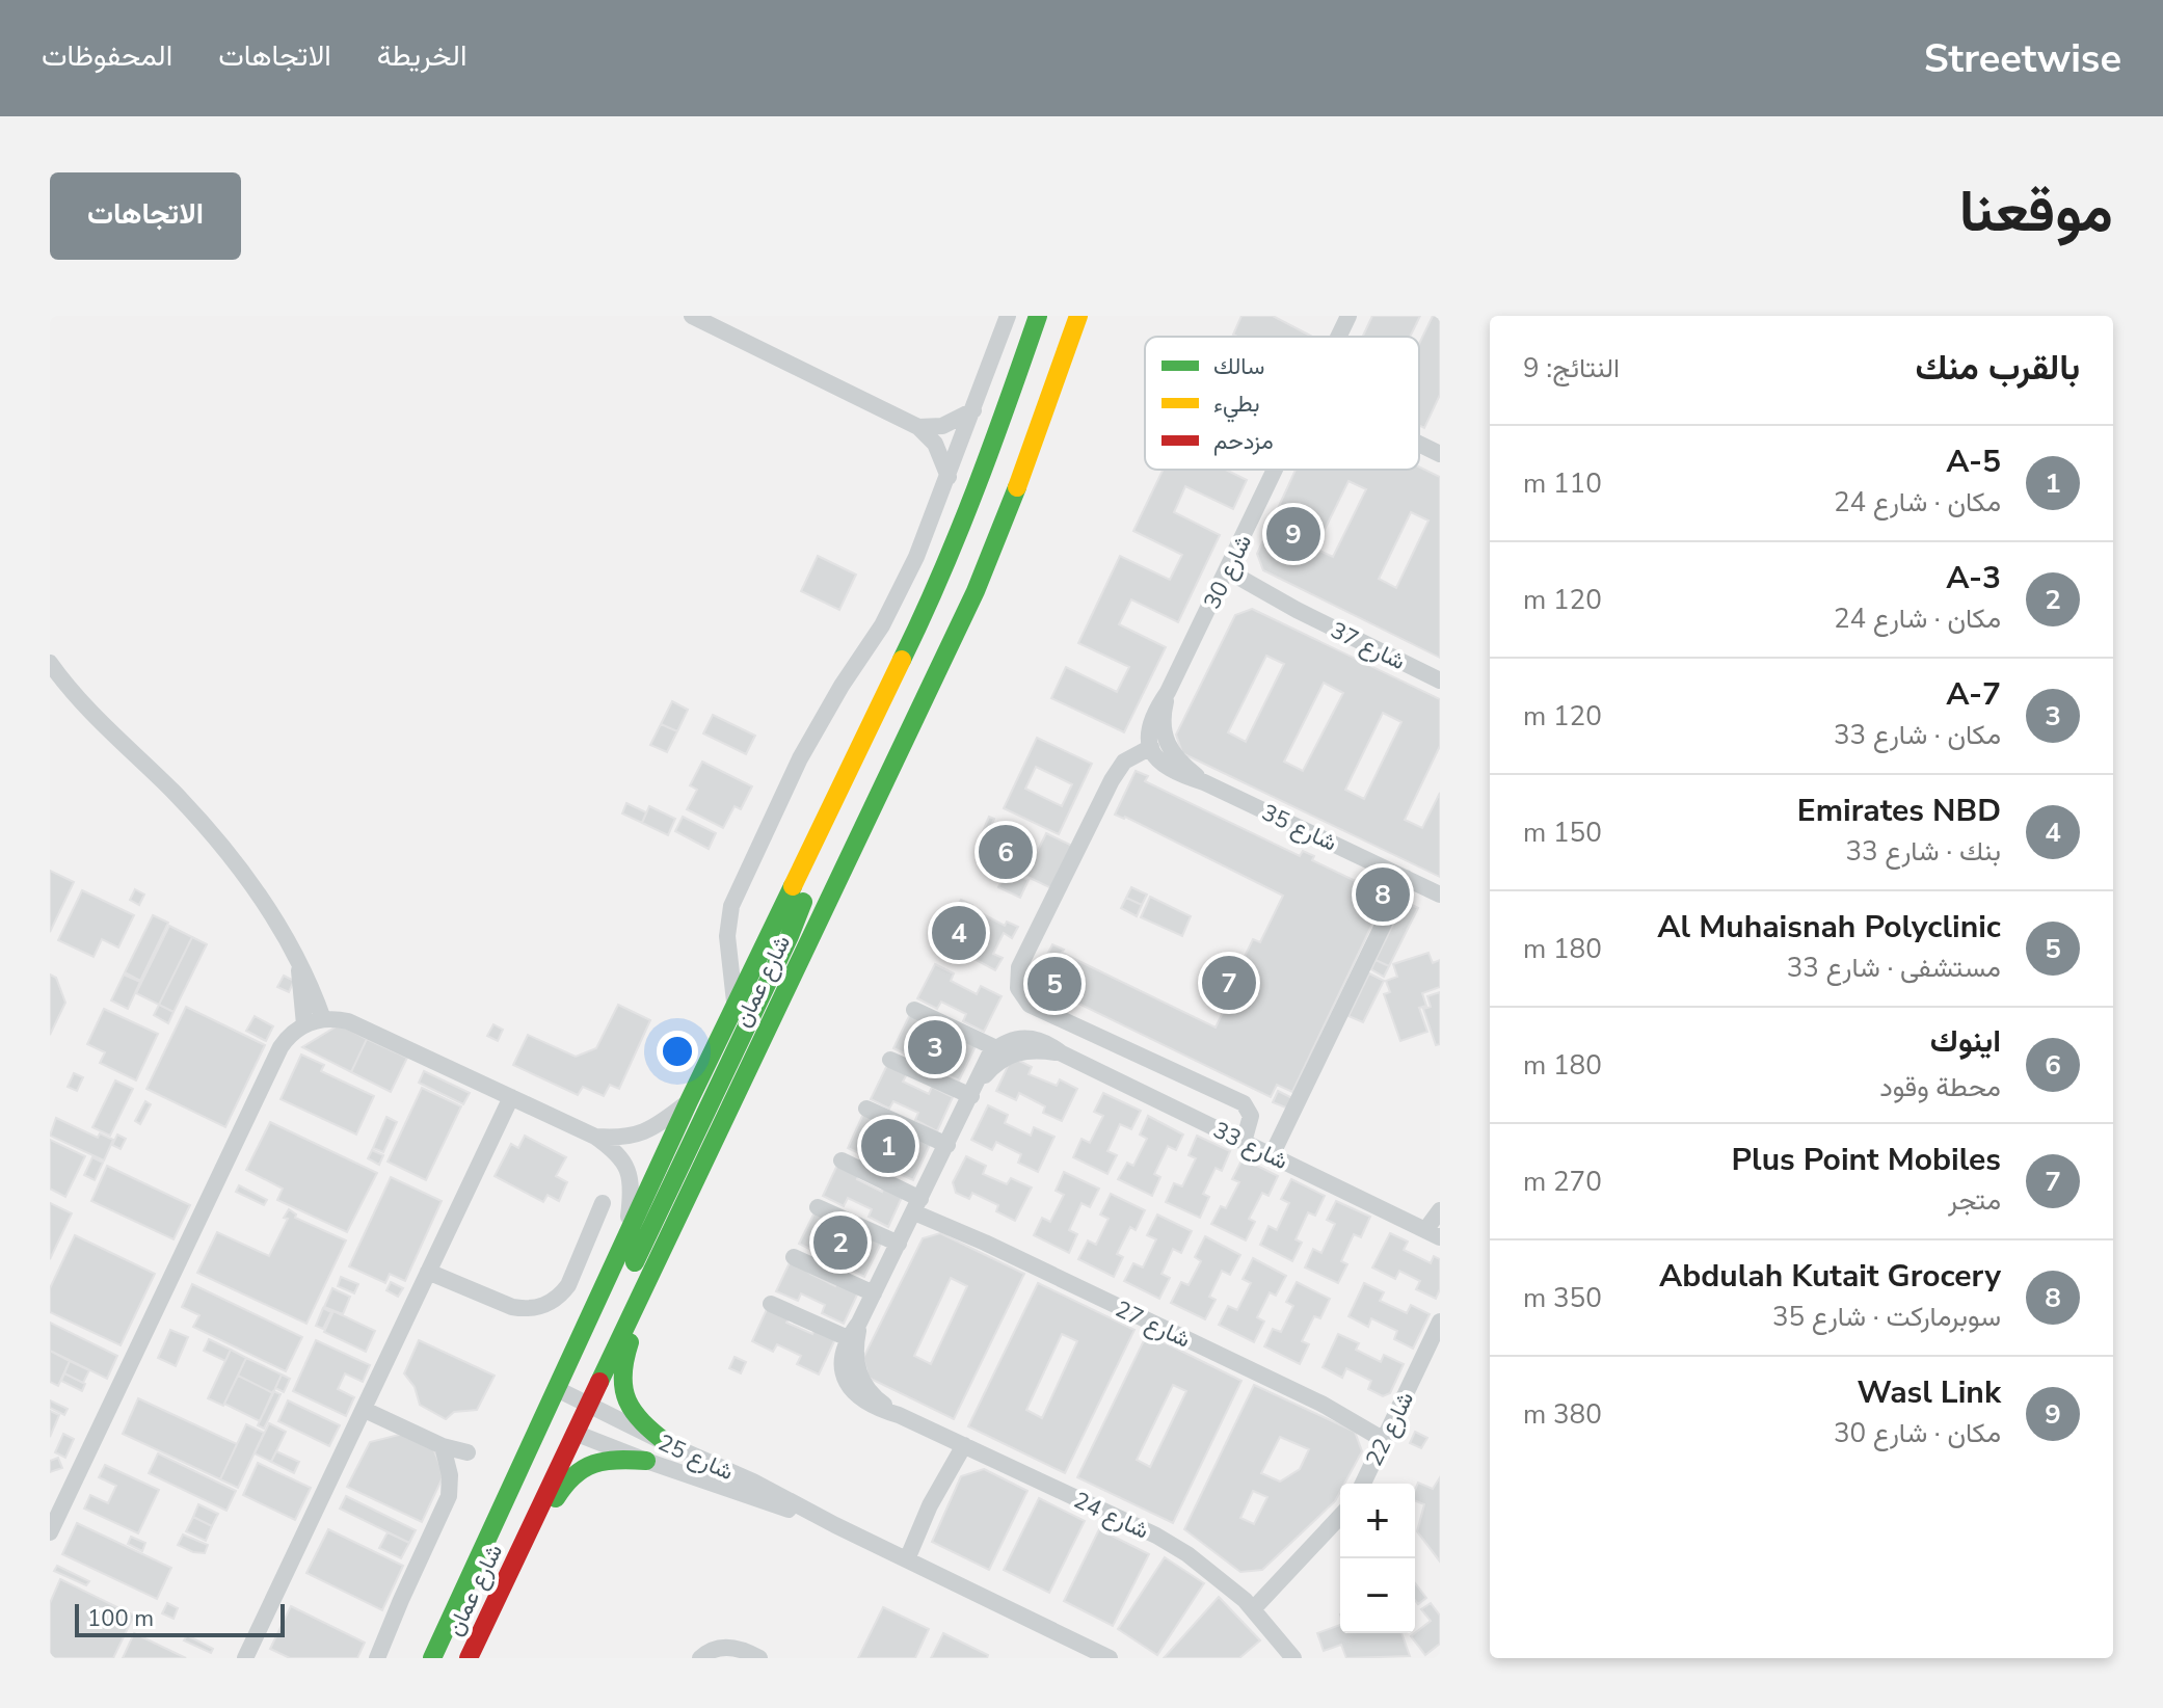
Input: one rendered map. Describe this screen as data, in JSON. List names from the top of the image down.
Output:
{
  "streets": {
    "main road": ["شارع عمان"],
    "street": [
      "شارع 30",
      "شارع 37",
      "شارع 35",
      "شارع 33",
      "شارع 27",
      "شارع 22",
      "شارع 25",
      "شارع 24"
    ]
  },
  "crossings": [
    ["شارع 30", "شارع 37"],
    ["شارع 30", "شارع 35"],
    ["شارع عمان", "شارع 25"],
    ["شارع 33", "شارع 24"],
    ["شارع 27", "شارع 22"],
    ["شارع 27", "شارع 24"]
  ],
  "legend": ["سالك", "بطيء", "مزدحم"],
  "scale_bar": "100 m",
  "page": {
    "header": "Streetwise",
    "nav": ["الخريطة", "الاتجاهات", "المحفوظات"],
    "title": "موقعنا",
    "buttons": "الاتجاهات",
    "heading": ["بالقرب منك", "النتائج: 9"],
    "list": [
      {
        "mark": "1",
        "name": "A-5",
        "note": "مكان · شارع 24",
        "value": "110 m"
      },
      {
        "mark": "2",
        "name": "A-3",
        "note": "مكان · شارع 24",
        "value": "120 m"
      },
      {
        "mark": "3",
        "name": "A-7",
        "note": "مكان · شارع 33",
        "value": "120 m"
      },
      {
        "mark": "4",
        "name": "Emirates NBD",
        "note": "بنك · شارع 33",
        "value": "150 m"
      },
      {
        "mark": "5",
        "name": "Al Muhaisnah Polyclinic",
        "note": "مستشفى · شارع 33",
        "value": "180 m"
      },
      {
        "mark": "6",
        "name": "اينوك",
        "note": "محطة وقود",
        "value": "180 m"
      },
      {
        "mark": "7",
        "name": "Plus Point Mobiles",
        "note": "متجر",
        "value": "270 m"
      },
      {
        "mark": "8",
        "name": "Abdulah Kutait Grocery",
        "note": "سوبرماركت · شارع 35",
        "value": "350 m"
      },
      {
        "mark": "9",
        "name": "Wasl Link",
        "note": "مكان · شارع 30",
        "value": "380 m"
      }
    ],
    "pins": [
      "9",
      "6",
      "8",
      "4",
      "7",
      "5",
      "3",
      "1",
      "2"
    ],
    "map_buttons": ["+", "−"],
    "scale": "100 m"
  }
}
